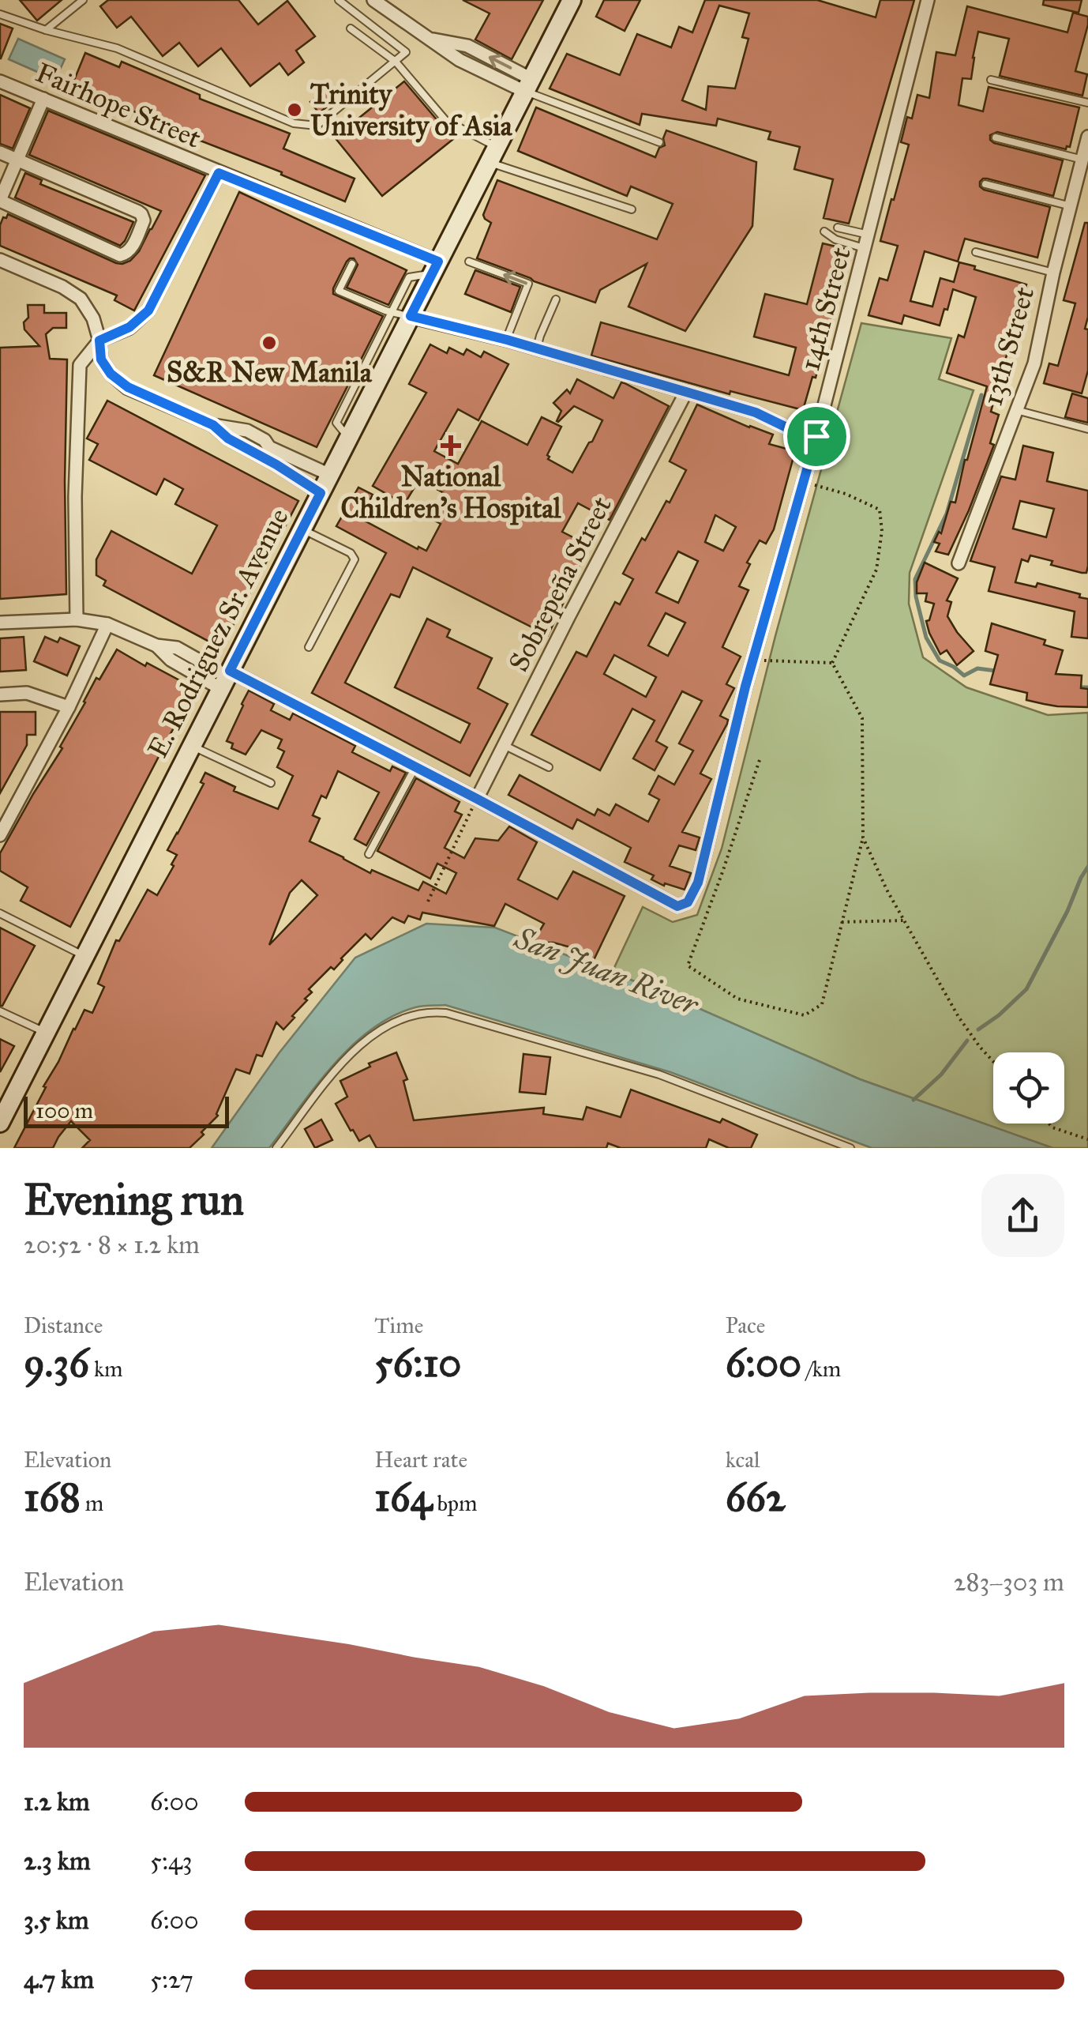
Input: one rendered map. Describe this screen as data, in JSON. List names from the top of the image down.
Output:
{
  "streets": {
    "main road": ["E. Rodriguez Sr. Avenue"],
    "street": [
      "Fairhope Street",
      "14th Street",
      "13th Street",
      "Sobrepeña Street"
    ]
  },
  "crossings": [
    ["Fairhope Street", "E. Rodriguez Sr. Avenue"],
    ["14th Street", "Sobrepeña Street"]
  ],
  "water": ["San Juan River"],
  "places": {
    "other": ["Trinity University of Asia", "S&R New Manila"],
    "health": ["National Children's Hospital"]
  },
  "scale_bar": "100 m",
  "page": {
    "scale": "100 m",
    "heading": ["Evening run", "20:52 · 8 × 1.2 km"],
    "stats": [
      ["Distance", "9.36 km"],
      ["Time", "56:10"],
      ["Pace", "6:00 /km"],
      ["Elevation", "168 m"],
      ["Heart rate", "164 bpm"],
      ["kcal", "662"]
    ],
    "chart": ["Elevation", "283–303 m"],
    "list": [
      {
        "name": "1.2 km",
        "note": "6:00"
      },
      {
        "name": "2.3 km",
        "note": "5:43"
      },
      {
        "name": "3.5 km",
        "note": "6:00"
      },
      {
        "name": "4.7 km",
        "note": "5:27"
      }
    ]
  }
}
